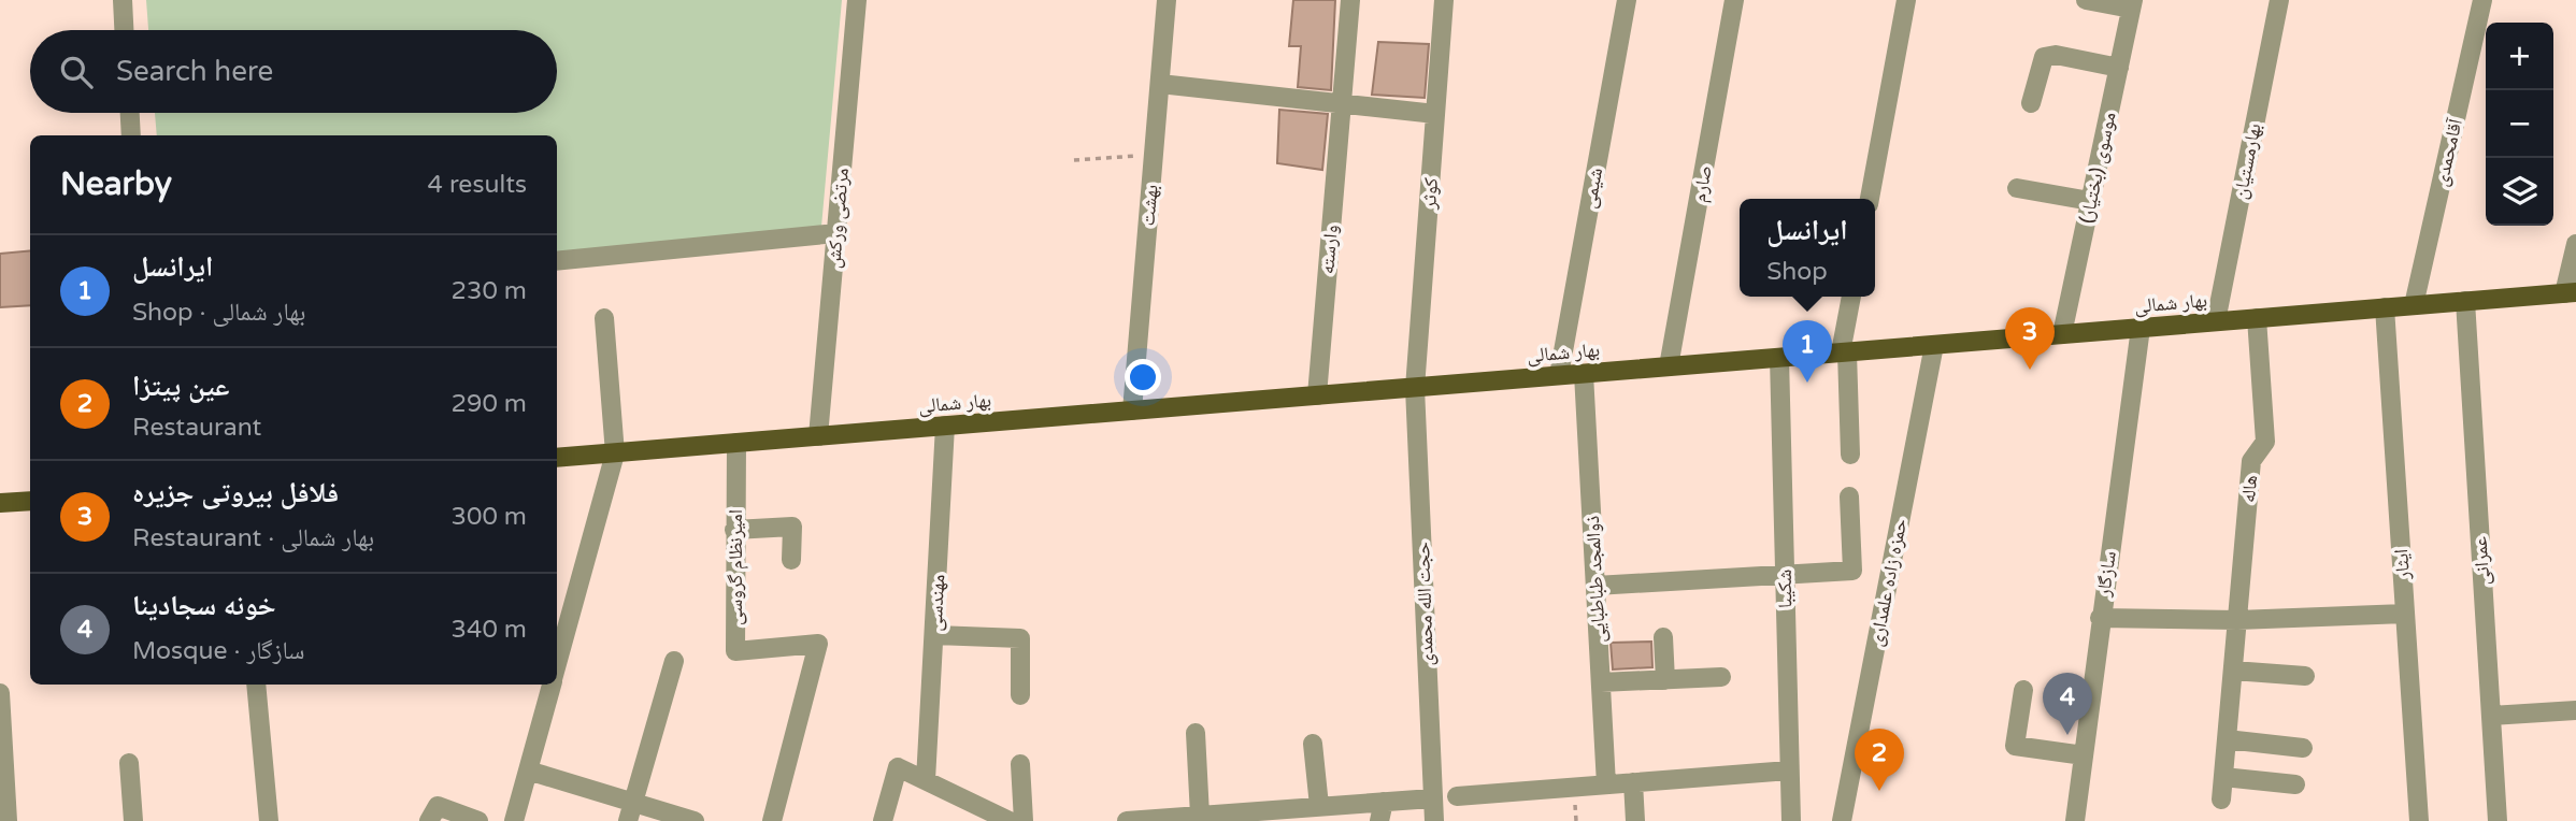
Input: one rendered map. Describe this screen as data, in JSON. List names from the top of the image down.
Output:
{
  "streets": {
    "main road": ["بهار شمالی"],
    "street": [
      "آقامحمدی",
      "بهارمستیان",
      "موسوی (بختیار)",
      "صارم",
      "شیمی",
      "کوثر",
      "بهشت",
      "مرتضی ورکش",
      "وارسته",
      "هاله",
      "عمرانی",
      "ایثار",
      "امیرنظام گروسی",
      "سازگار",
      "ذوالمجد طباطبایی",
      "حمزه زاده علمداری",
      "شکیبا",
      "مهندسی",
      "حجت الله محمدی"
    ]
  },
  "crossings": [
    ["آقامحمدی", "بهار شمالی"],
    ["بهارمستیان", "بهار شمالی"],
    ["موسوی (بختیار)", "بهار شمالی"],
    ["صارم", "بهار شمالی"],
    ["شیمی", "بهار شمالی"],
    ["کوثر", "بهار شمالی"],
    ["کوثر", "حجت الله محمدی"],
    ["بهشت", "بهار شمالی"],
    ["مرتضی ورکش", "بهار شمالی"],
    ["وارسته", "بهار شمالی"],
    ["بهار شمالی", "هاله"],
    ["بهار شمالی", "عمرانی"],
    ["بهار شمالی", "ایثار"],
    ["بهار شمالی", "امیرنظام گروسی"],
    ["بهار شمالی", "سازگار"],
    ["بهار شمالی", "ذوالمجد طباطبایی"],
    ["بهار شمالی", "حمزه زاده علمداری"],
    ["بهار شمالی", "شکیبا"],
    ["بهار شمالی", "مهندسی"],
    ["بهار شمالی", "حجت الله محمدی"]
  ],
  "page": {
    "map_buttons": ["+", "−"],
    "search": "Search here",
    "heading": ["Nearby", "4 results"],
    "popup": ["ایرانسل", "Shop"],
    "list": [
      {
        "mark": "1",
        "name": "ایرانسل",
        "note": "Shop · بهار شمالی",
        "value": "230 m"
      },
      {
        "mark": "2",
        "name": "عین پیتزا",
        "note": "Restaurant",
        "value": "290 m"
      },
      {
        "mark": "3",
        "name": "فلافل بیروتی جزیره",
        "note": "Restaurant · بهار شمالی",
        "value": "300 m"
      },
      {
        "mark": "4",
        "name": "خونه سجادینا",
        "note": "Mosque · سازگار",
        "value": "340 m"
      }
    ],
    "pins": [
      "3",
      "1",
      "4",
      "2"
    ]
  }
}
